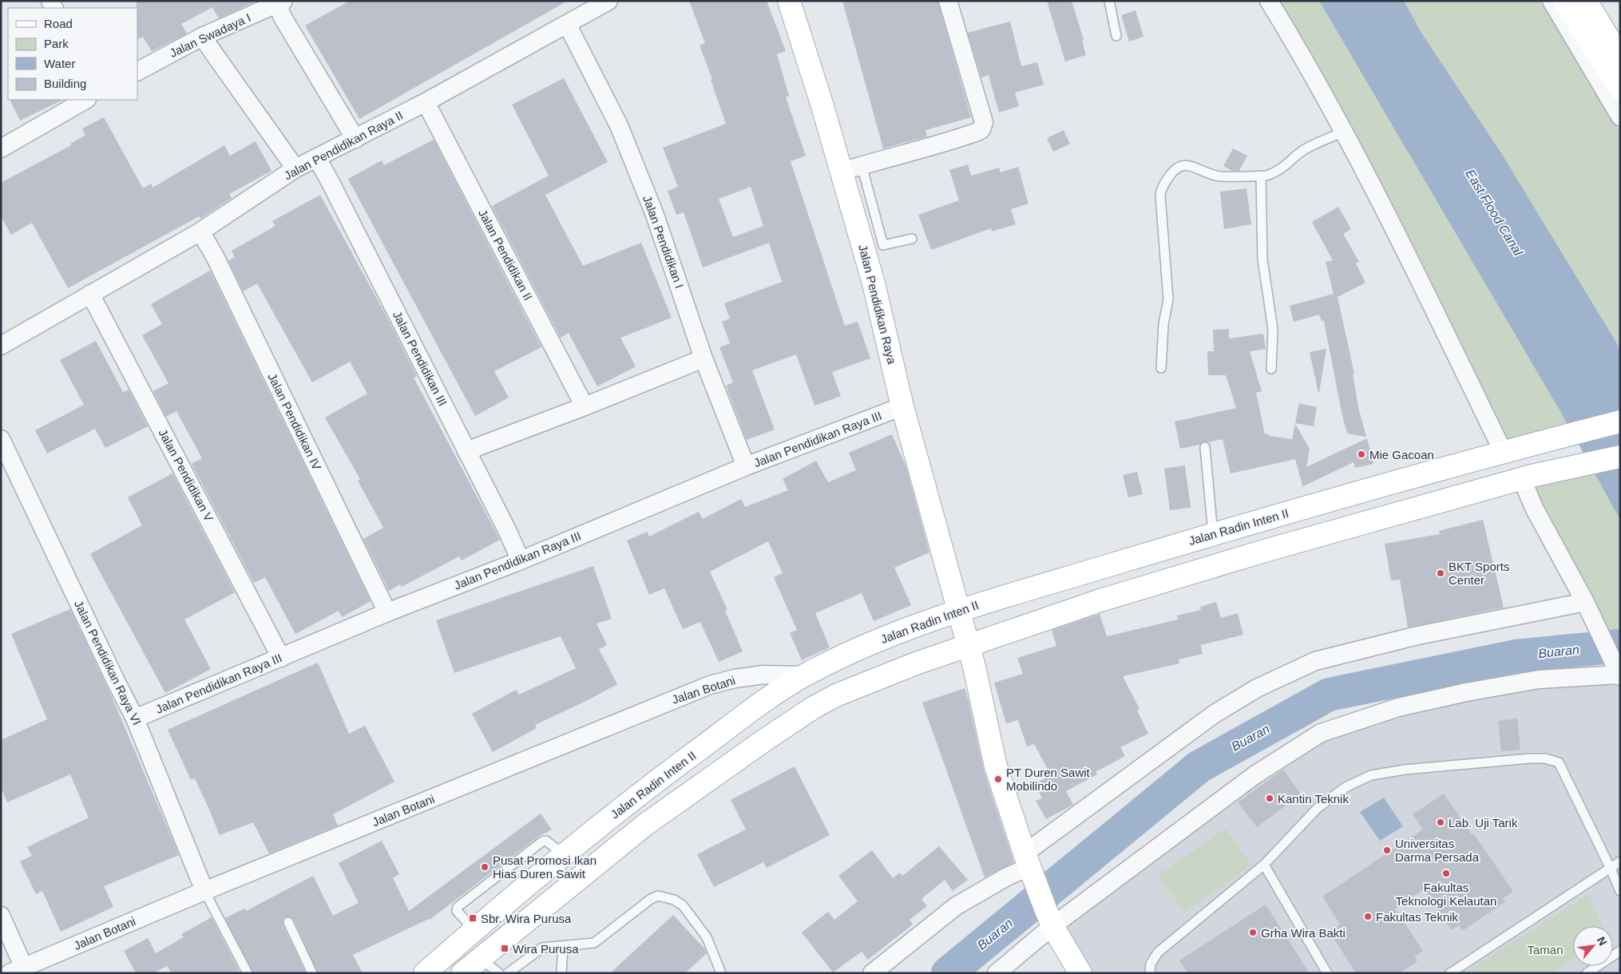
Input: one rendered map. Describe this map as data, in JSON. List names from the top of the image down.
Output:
{
  "streets": {
    "main road": ["Jalan Pendidikan Raya", "Jalan Radin Inten II"],
    "street": [
      "Jalan Swadaya I",
      "Jalan Pendidikan Raya II",
      "Jalan Pendidikan I",
      "Jalan Pendidikan II",
      "Jalan Pendidikan III",
      "Jalan Pendidikan IV",
      "Jalan Pendidikan Raya III",
      "Jalan Pendidikan V",
      "Jalan Pendidikan Raya VI",
      "Jalan Botani"
    ]
  },
  "crossings": [
    ["Jalan Pendidikan Raya II", "Jalan Pendidikan I"],
    ["Jalan Pendidikan Raya II", "Jalan Pendidikan II"],
    ["Jalan Pendidikan Raya II", "Jalan Pendidikan III"],
    ["Jalan Pendidikan Raya II", "Jalan Pendidikan IV"],
    ["Jalan Pendidikan Raya II", "Jalan Pendidikan V"],
    ["Jalan Pendidikan I", "Jalan Pendidikan Raya III"],
    ["Jalan Pendidikan Raya", "Jalan Pendidikan Raya III"],
    ["Jalan Pendidikan Raya", "Jalan Radin Inten II"],
    ["Jalan Pendidikan III", "Jalan Pendidikan Raya III"],
    ["Jalan Pendidikan IV", "Jalan Pendidikan Raya III"],
    ["Jalan Pendidikan Raya III", "Jalan Pendidikan V"],
    ["Jalan Pendidikan Raya III", "Jalan Pendidikan Raya VI"],
    ["Jalan Radin Inten II", "Jalan Botani"],
    ["Jalan Pendidikan Raya VI", "Jalan Botani"]
  ],
  "water": ["East Flood Canal", "Buaran"],
  "parks": ["Taman"],
  "places": {
    "other": [
      "Mie Gacoan",
      "BKT Sports Center",
      "PT Duren Sawit Mobilindo",
      "Kantin Teknik",
      "Lab. Uji Tarik",
      "Universitas Darma Persada",
      "Pusat Promosi Ikan Hias Duren Sawit",
      "Fakultas Teknologi Kelautan",
      "Fakultas Teknik",
      "Grha Wira Bakti"
    ],
    "transit": ["Sbr. Wira Purusa", "Wira Purusa"]
  },
  "legend": [
    "Road",
    "Park",
    "Water",
    "Building"
  ],
  "north": "top right"
}
